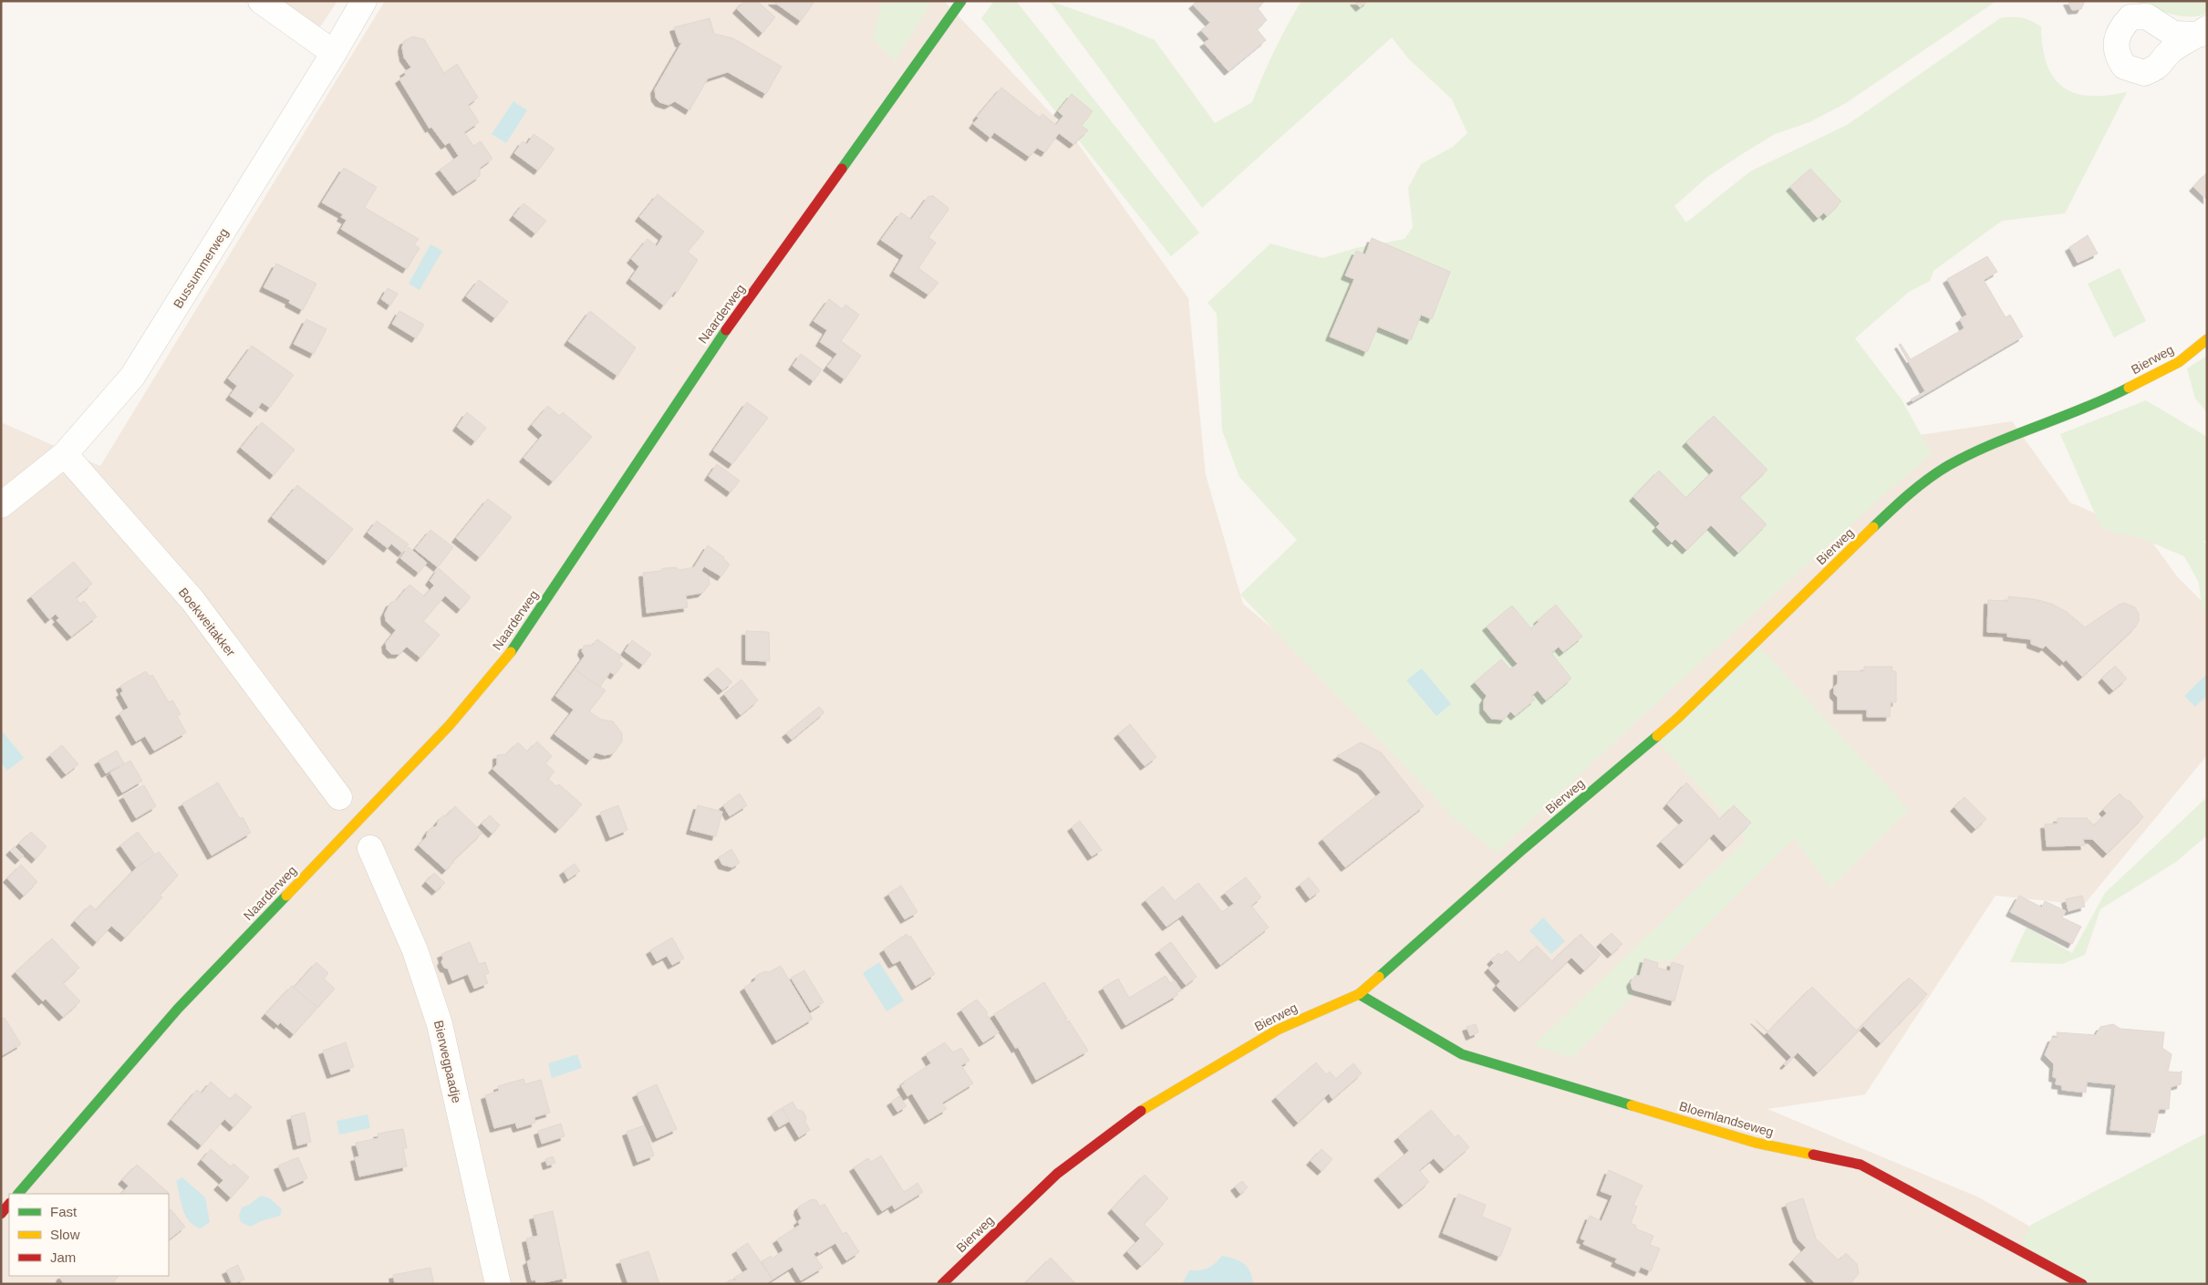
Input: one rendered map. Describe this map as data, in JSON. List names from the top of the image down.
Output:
{
  "streets": {
    "street": [
      "Bussummerweg",
      "Naarderweg",
      "Bierweg",
      "Boekweitakker",
      "Bierwegpaadje",
      "Bloemlandseweg"
    ]
  },
  "crossings": [
    ["Bussummerweg", "Boekweitakker"],
    ["Bierweg", "Bloemlandseweg"]
  ],
  "legend": ["Fast", "Slow", "Jam"]
}
